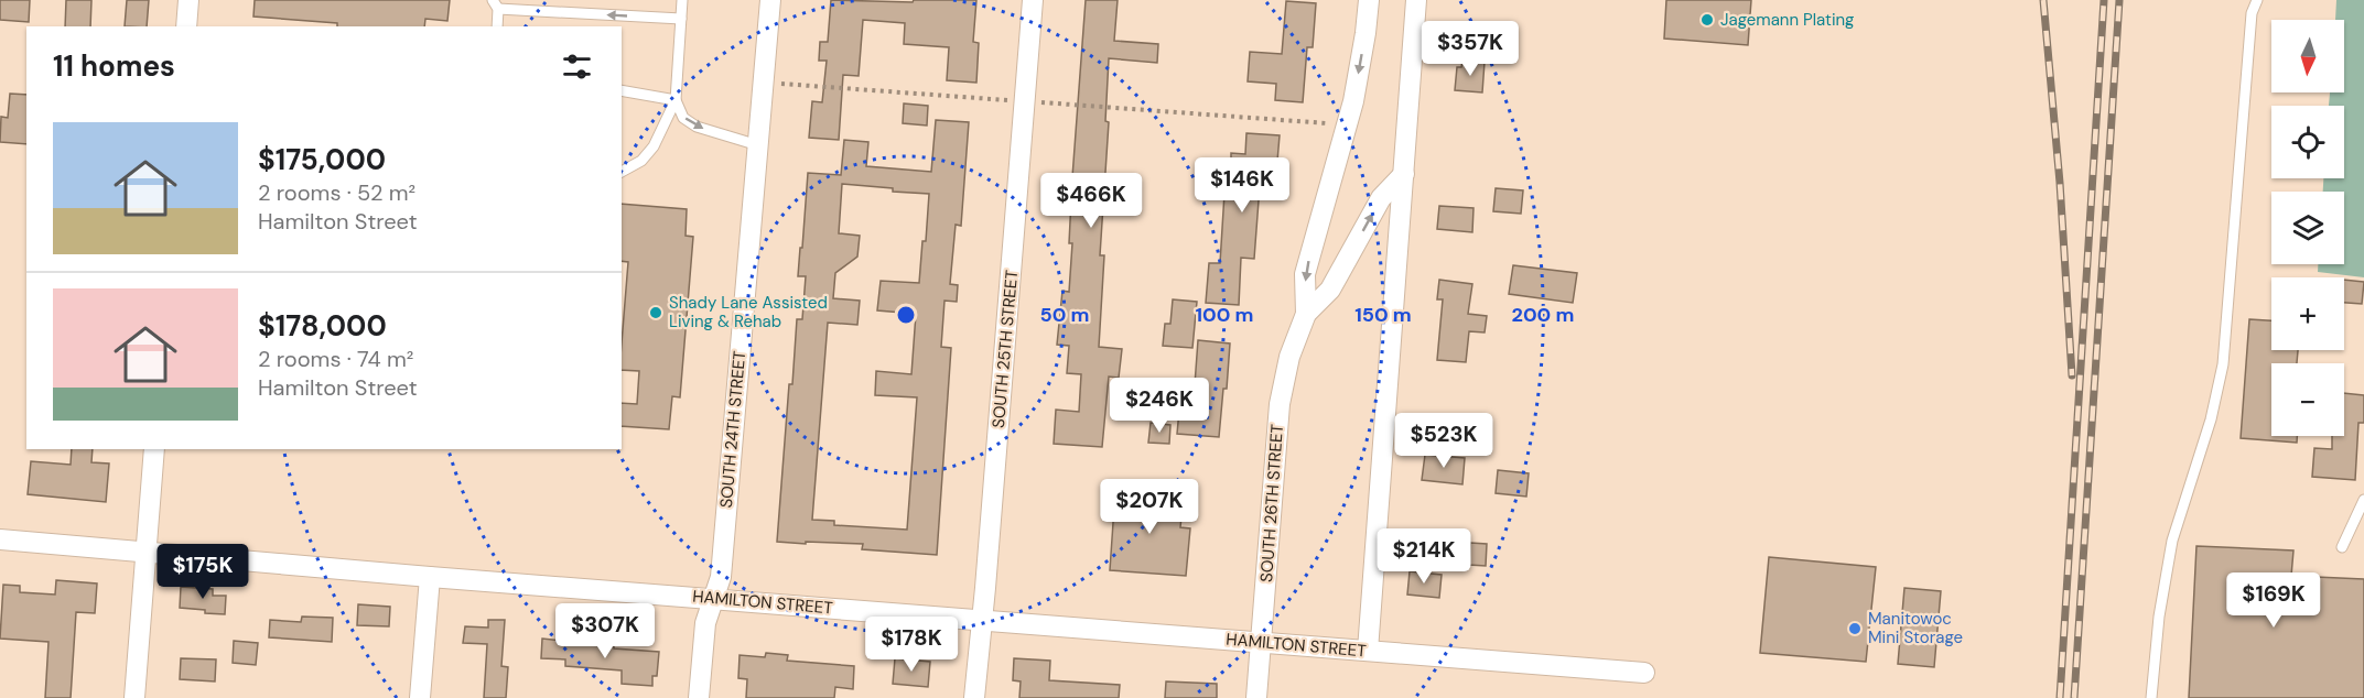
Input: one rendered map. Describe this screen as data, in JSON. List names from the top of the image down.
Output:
{
  "streets": {
    "street": [
      "SOUTH 25TH STREET",
      "SOUTH 24TH STREET",
      "SOUTH 26TH STREET",
      "HAMILTON STREET"
    ]
  },
  "crossings": [
    ["SOUTH 25TH STREET", "HAMILTON STREET"],
    ["SOUTH 24TH STREET", "HAMILTON STREET"],
    ["SOUTH 26TH STREET", "HAMILTON STREET"]
  ],
  "places": ["Jagemann Plating", "Shady Lane Assisted Living & Rehab", "Manitowoc Mini Storage"],
  "north": "bottom",
  "page": {
    "map_buttons": ["+", "−"],
    "price": [
      "$357K",
      "$146K",
      "$466K",
      "$246K",
      "$523K",
      "$207K",
      "$214K",
      "$175K",
      "$169K",
      "$307K",
      "$178K"
    ],
    "heading": "11 homes",
    "list": [
      {
        "name": "$175,000",
        "note": "2 rooms · 52 m² · Hamilton Street"
      },
      {
        "name": "$178,000",
        "note": "2 rooms · 74 m² · Hamilton Street"
      }
    ]
  },
  "rings": [
    "50 m",
    "100 m",
    "150 m",
    "200 m"
  ]
}
